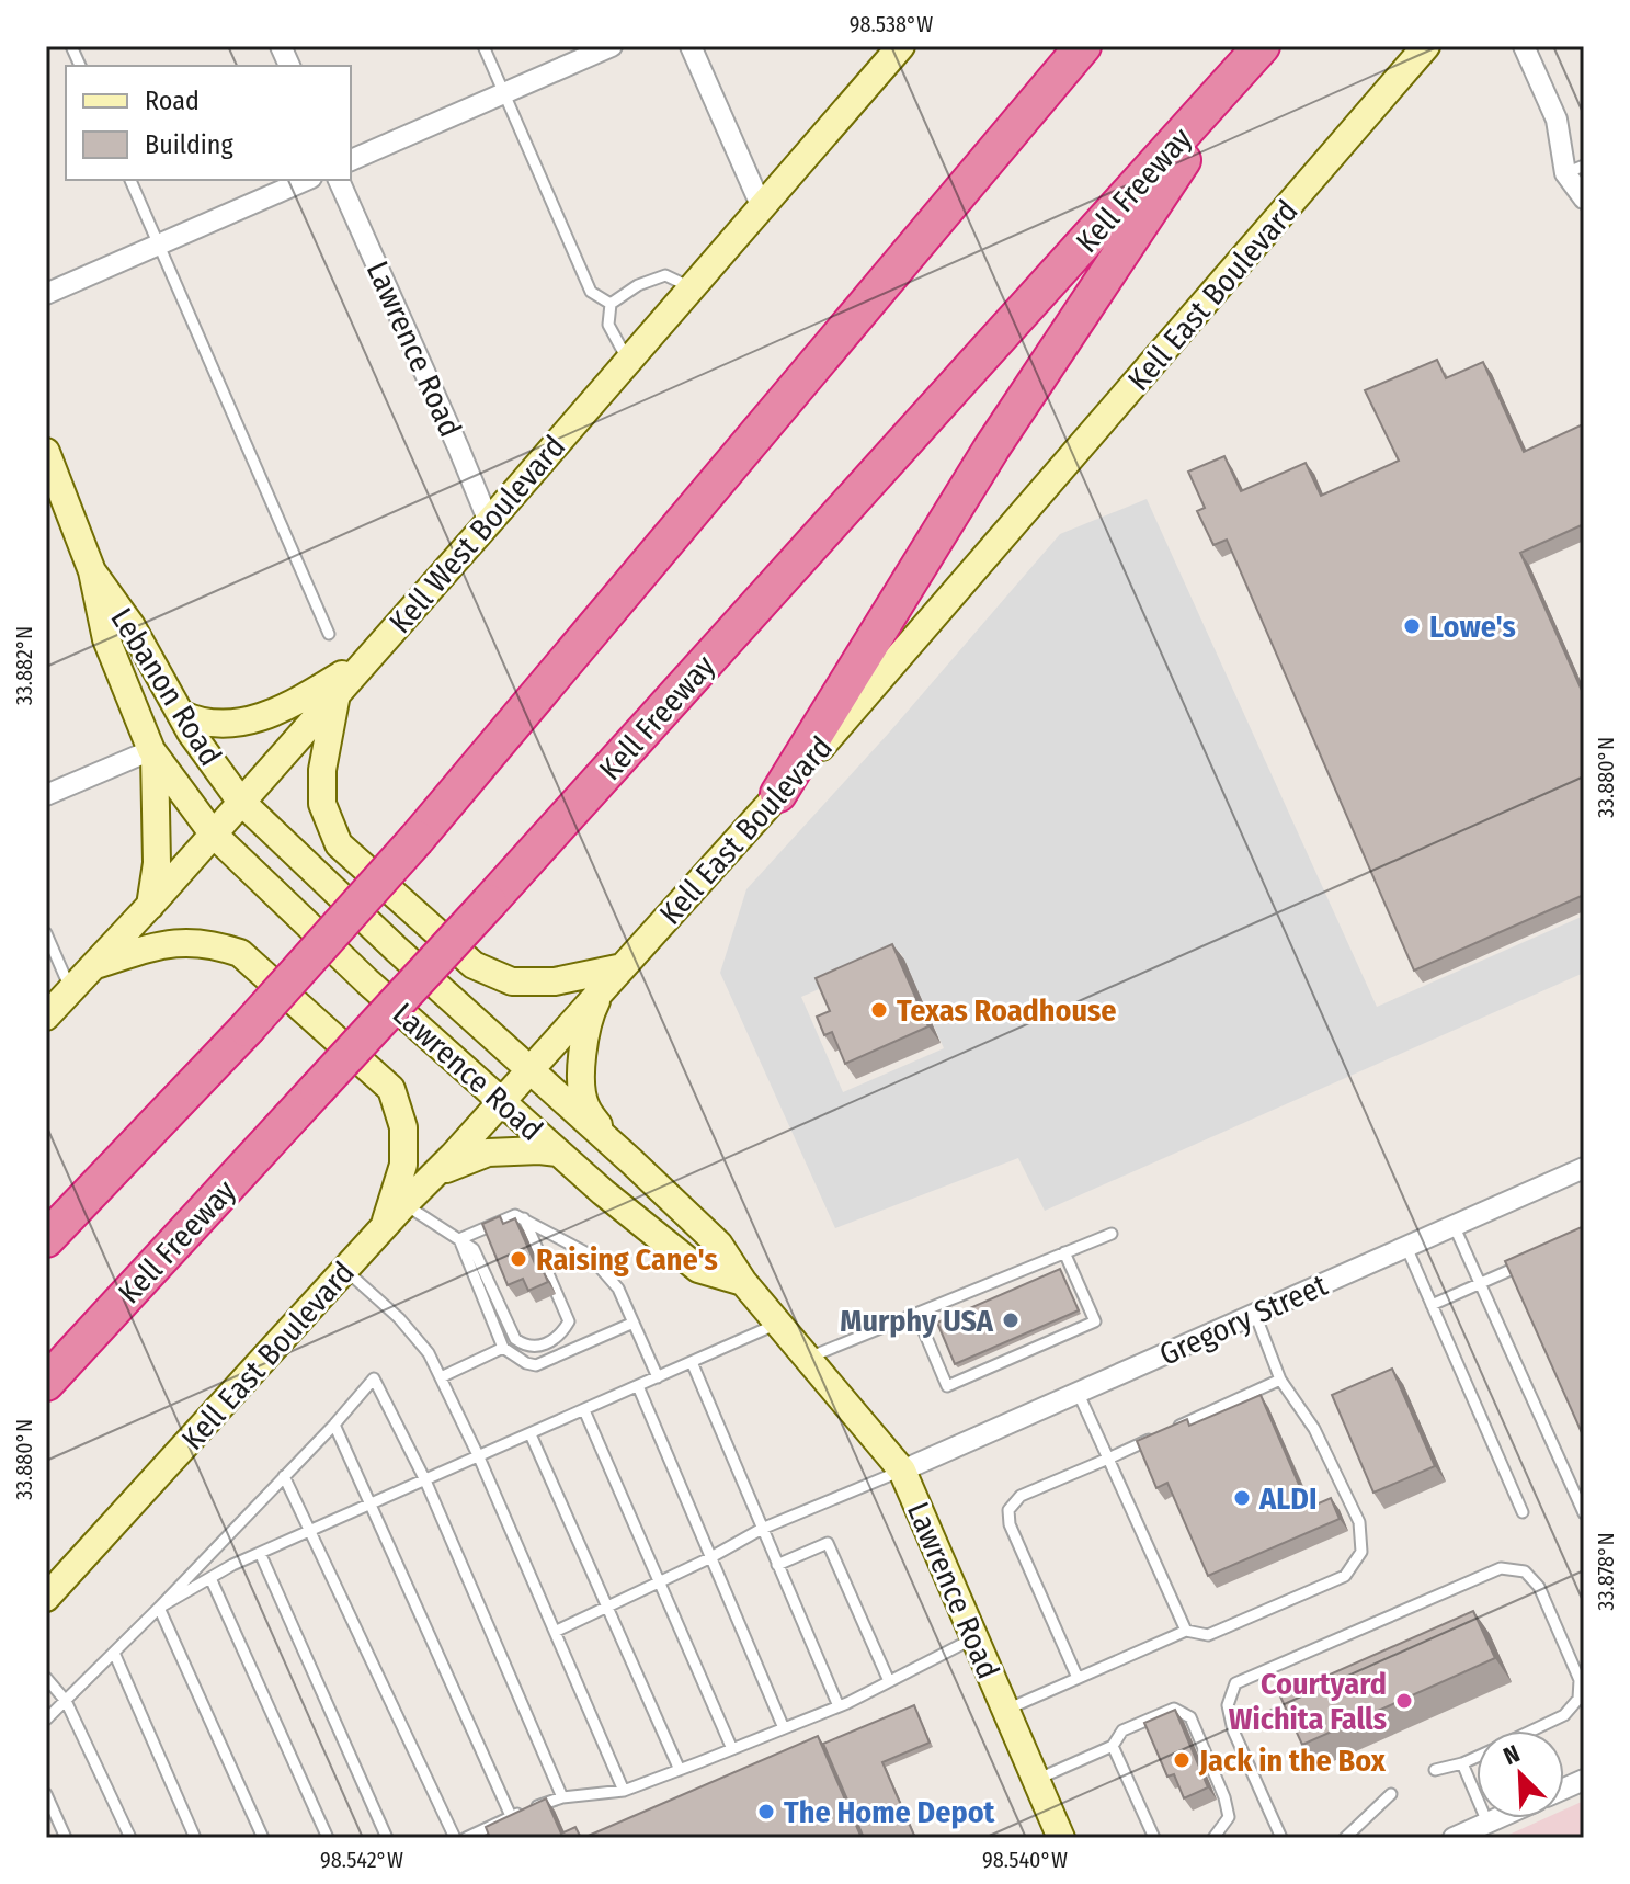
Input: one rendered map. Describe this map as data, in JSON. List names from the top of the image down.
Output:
{
  "streets": {
    "highway": ["Kell Freeway"],
    "main road": [
      "Kell East Boulevard",
      "Lawrence Road",
      "Kell West Boulevard",
      "Lebanon Road"
    ],
    "street": ["Gregory Street"]
  },
  "crossings": [
    ["Kell East Boulevard", "Lawrence Road"],
    ["Lawrence Road", "Kell West Boulevard"],
    ["Lawrence Road", "Lebanon Road"],
    ["Lawrence Road", "Gregory Street"],
    ["Kell West Boulevard", "Lebanon Road"]
  ],
  "places": [
    "Lowe's",
    "Texas Roadhouse",
    "Raising Cane's",
    "Murphy USA",
    "ALDI",
    "Courtyard Wichita Falls",
    "Jack in the Box",
    "The Home Depot"
  ],
  "legend": ["Road", "Building"],
  "north": "top left",
  "coordinates": [
    "98.538°W",
    "33.882°N",
    "33.880°N",
    "33.878°N",
    "98.542°W",
    "98.540°W"
  ]
}
